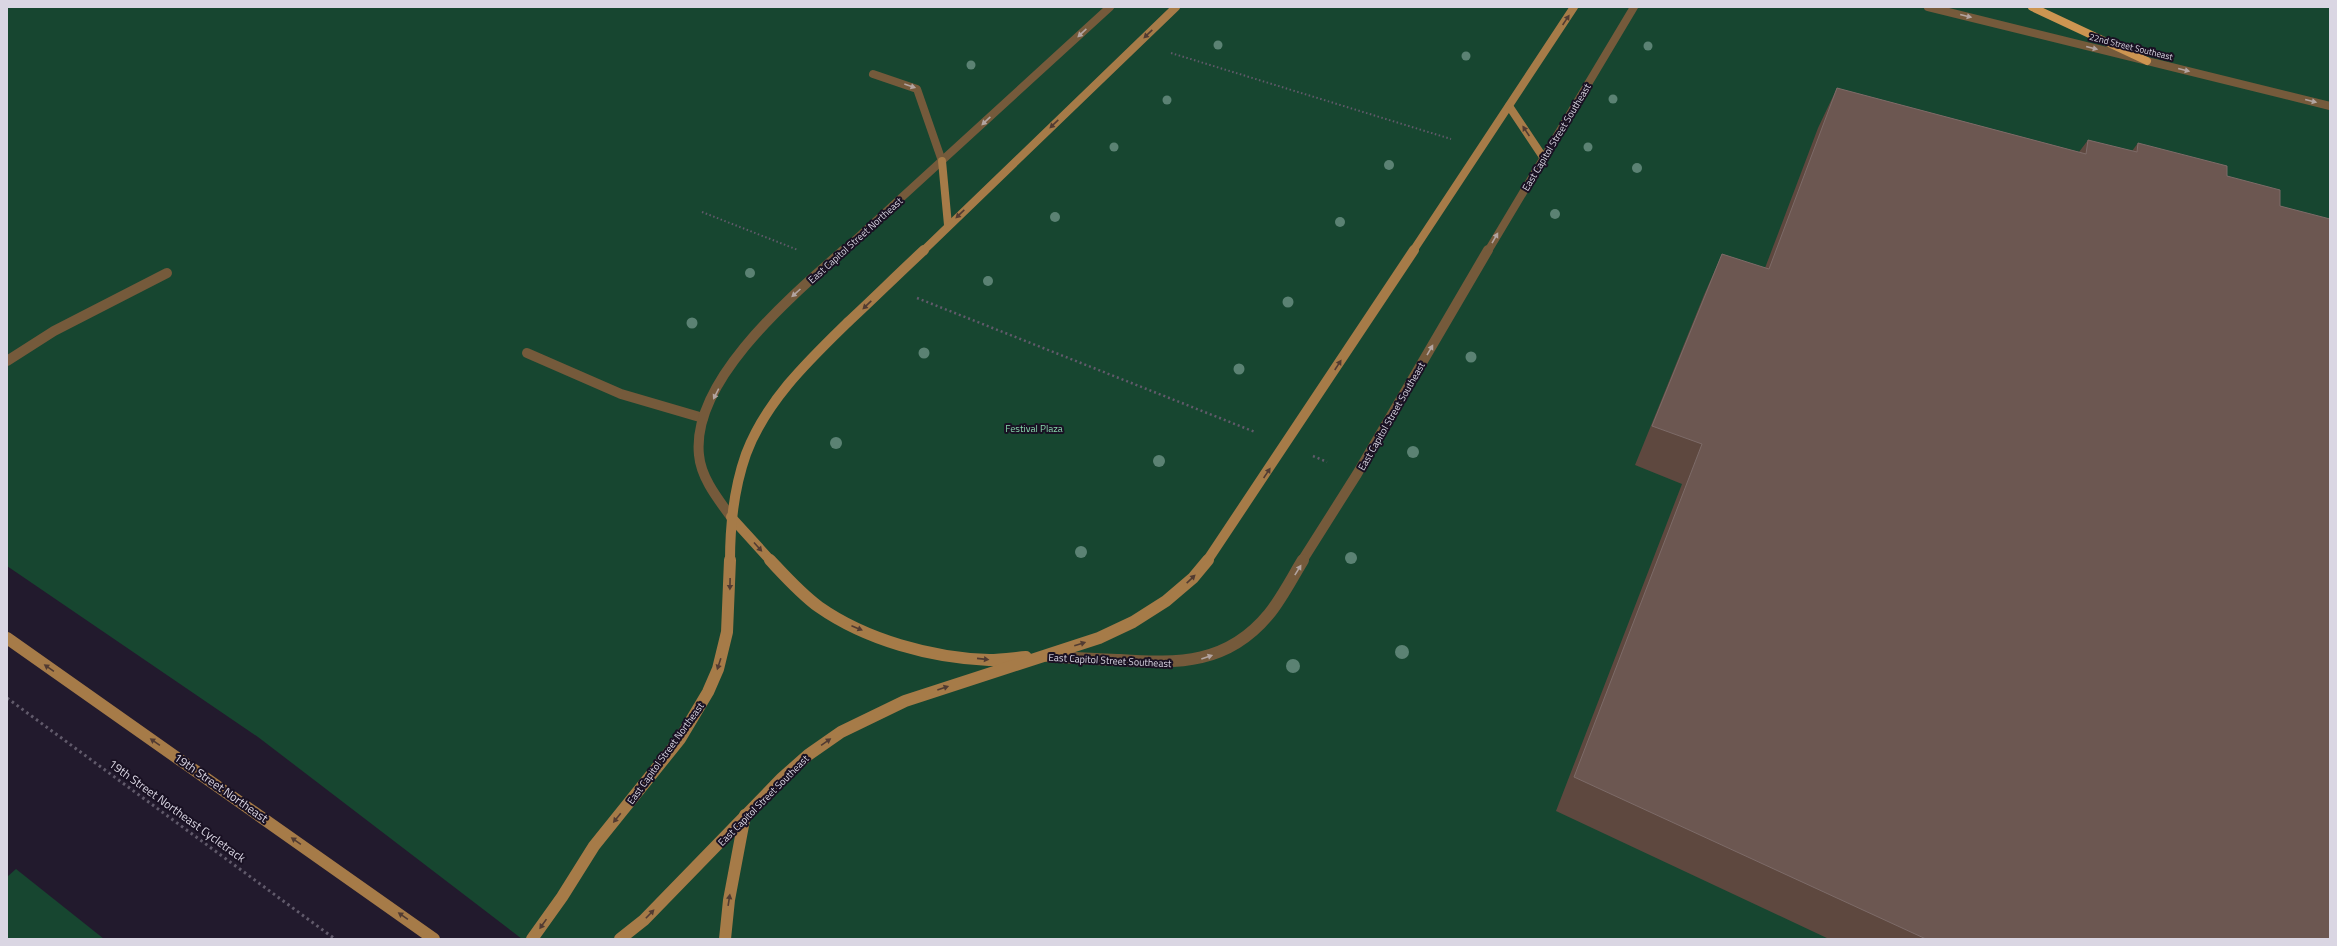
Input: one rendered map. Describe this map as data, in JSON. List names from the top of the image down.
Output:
{
  "streets": {
    "main road": ["East Capitol Street Southeast", "East Capitol Street Northeast", "19th Street Northeast"],
    "street": ["22nd Street Southeast"],
    "path": ["19th Street Northeast Cycletrack"]
  },
  "one_way": [
    "22nd Street Southeast",
    "East Capitol Street Southeast",
    "East Capitol Street Northeast",
    "19th Street Northeast"
  ],
  "parks": ["Festival Plaza"]
}
